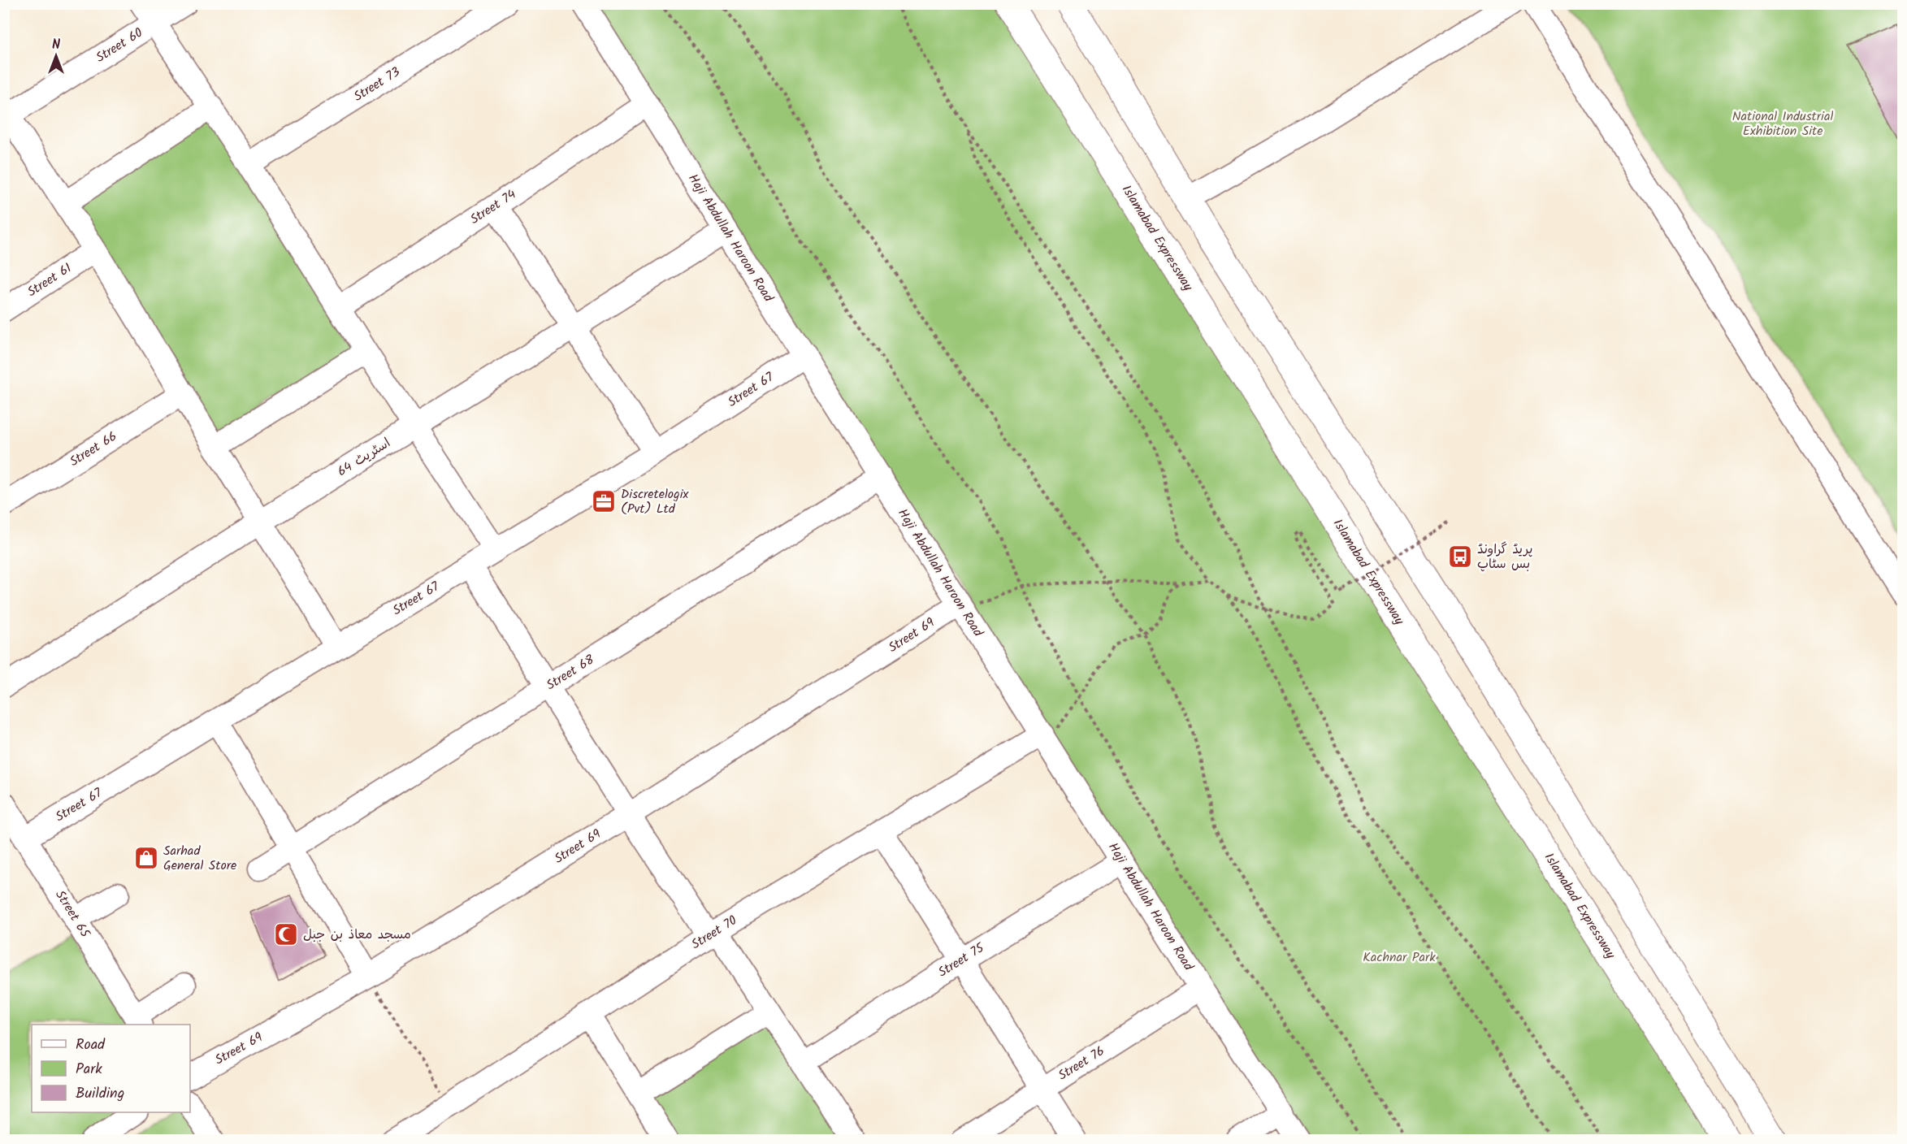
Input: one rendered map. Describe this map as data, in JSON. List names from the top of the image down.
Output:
{
  "streets": {
    "highway": ["Islamabad Expressway"],
    "street": [
      "Street 60",
      "Street 73",
      "Street 74",
      "Haji Abdullah Haroon Road",
      "Street 61",
      "Street 67",
      "Street 66",
      "اسٹریٹ 64",
      "Street 69",
      "Street 68",
      "Street 65",
      "Street 70",
      "Street 75",
      "Street 76"
    ]
  },
  "crossings": [
    ["Street 74", "Haji Abdullah Haroon Road"],
    ["Haji Abdullah Haroon Road", "Street 67"],
    ["Haji Abdullah Haroon Road", "اسٹریٹ 64"],
    ["Haji Abdullah Haroon Road", "Street 69"],
    ["Haji Abdullah Haroon Road", "Street 68"],
    ["Haji Abdullah Haroon Road", "Street 70"],
    ["Haji Abdullah Haroon Road", "Street 75"],
    ["Haji Abdullah Haroon Road", "Street 76"],
    ["Street 67", "Street 65"]
  ],
  "parks": ["National Industrial Exhibition Site", "Kachnar Park"],
  "places": {
    "office": ["Discretelogix (Pvt) Ltd"],
    "bus stop": ["پریڈ گراونڈ بس سٹاپ"],
    "shop": ["Sarhad General Store"],
    "mosque": ["مسجد معاذ بن جبل"]
  },
  "legend": ["Road", "Park", "Building"],
  "north": "top"
}
